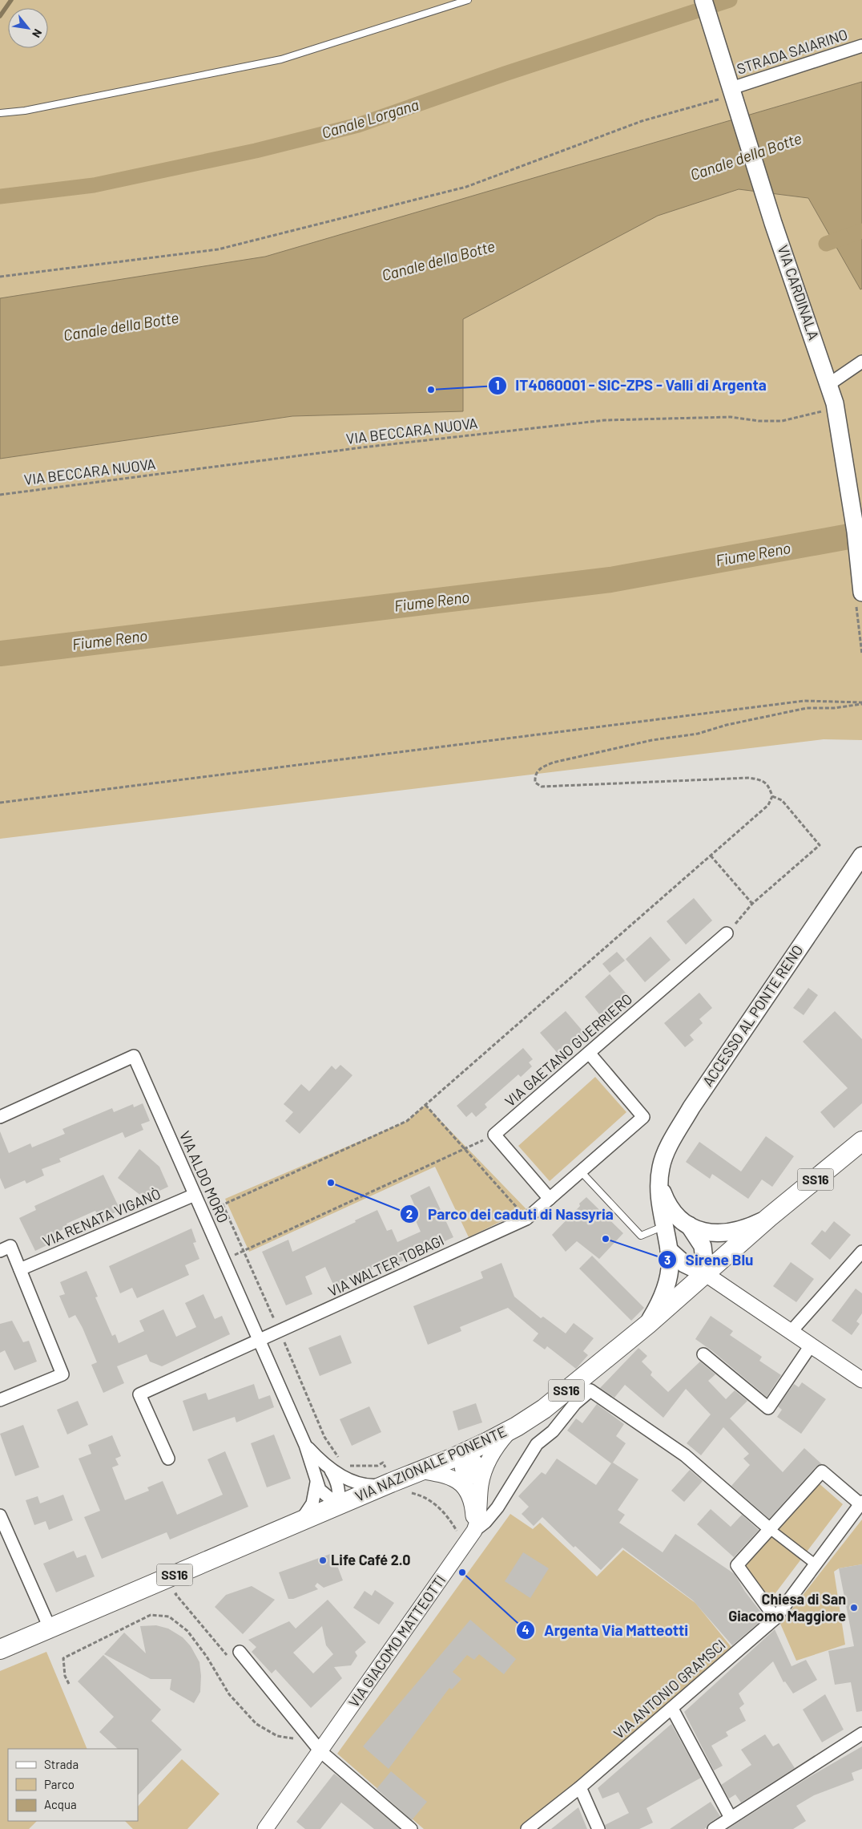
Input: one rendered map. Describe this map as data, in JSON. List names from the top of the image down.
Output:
{
  "streets": {
    "main road": [
      "VIA CARDINALA",
      "ACCESSO AL PONTE RENO",
      "SS16",
      "VIA NAZIONALE PONENTE"
    ],
    "street": [
      "STRADA SAIARINO",
      "VIA GAETANO GUERRIERO",
      "VIA ALDO MORO",
      "VIA RENATA VIGANÒ",
      "VIA WALTER TOBAGI",
      "VIA GIACOMO MATTEOTTI",
      "VIA ANTONIO GRAMSCI"
    ],
    "path": ["VIA BECCARA NUOVA"]
  },
  "crossings": [
    ["STRADA SAIARINO", "VIA CARDINALA"],
    ["ACCESSO AL PONTE RENO", "VIA NAZIONALE PONENTE"],
    ["VIA GAETANO GUERRIERO", "VIA WALTER TOBAGI"],
    ["VIA ALDO MORO", "VIA RENATA VIGANÒ"],
    ["VIA ALDO MORO", "VIA WALTER TOBAGI"],
    ["VIA ALDO MORO", "VIA NAZIONALE PONENTE"],
    ["VIA NAZIONALE PONENTE", "VIA GIACOMO MATTEOTTI"]
  ],
  "water": ["Canale Lorgana", "Canale della Botte", "Fiume Reno"],
  "places": [
    "IT4060001 - SIC-ZPS - Valli di Argenta",
    "Parco dei caduti di Nassyria",
    "Sirene Blu",
    "Life Café 2.0",
    "Argenta Via Matteotti",
    "Chiesa di San Giacomo Maggiore"
  ],
  "legend": ["Strada", "Parco", "Acqua"],
  "north": "bottom right"
}
